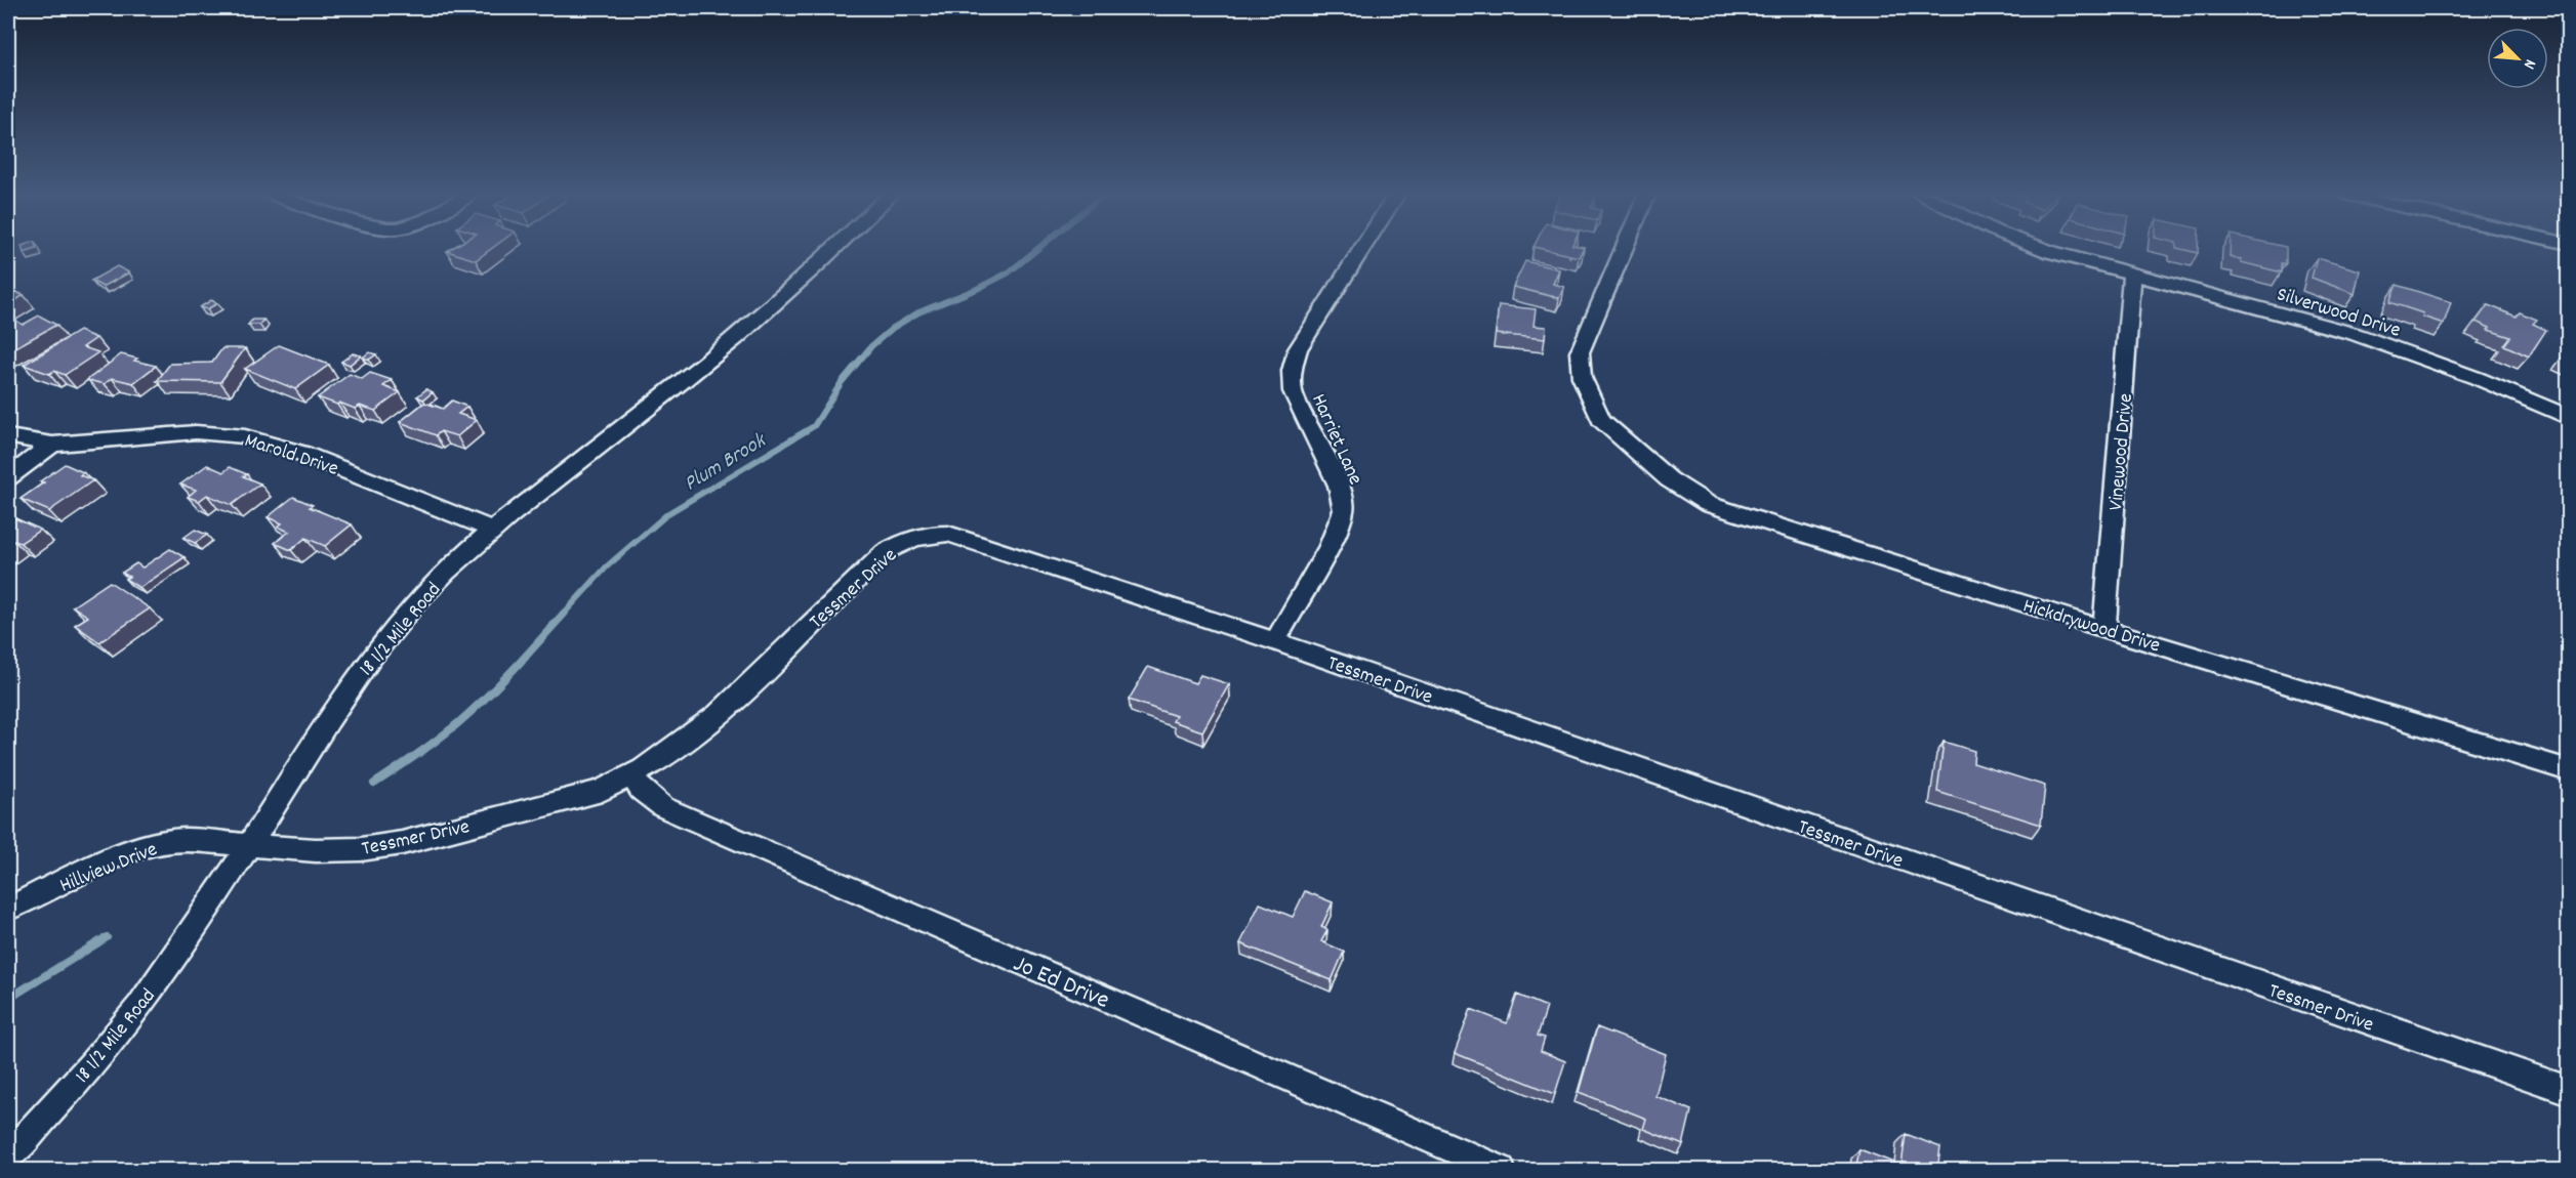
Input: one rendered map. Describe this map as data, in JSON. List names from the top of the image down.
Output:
{
  "streets": {
    "street": [
      "Silverwood Drive",
      "Harriet Lane",
      "Vinewood Drive",
      "Marold Drive",
      "Tessmer Drive",
      "Hickdrywood Drive",
      "18 1/2 Mile Road",
      "Hillview Drive",
      "Jo Ed Drive"
    ]
  },
  "crossings": [
    ["Silverwood Drive", "Vinewood Drive"],
    ["Harriet Lane", "Tessmer Drive"],
    ["Vinewood Drive", "Hickdrywood Drive"],
    ["Marold Drive", "18 1/2 Mile Road"],
    ["Tessmer Drive", "18 1/2 Mile Road"],
    ["Tessmer Drive", "Hillview Drive"],
    ["Tessmer Drive", "Jo Ed Drive"],
    ["18 1/2 Mile Road", "Hillview Drive"]
  ],
  "water": ["Plum Brook"],
  "north": "bottom right"
}
